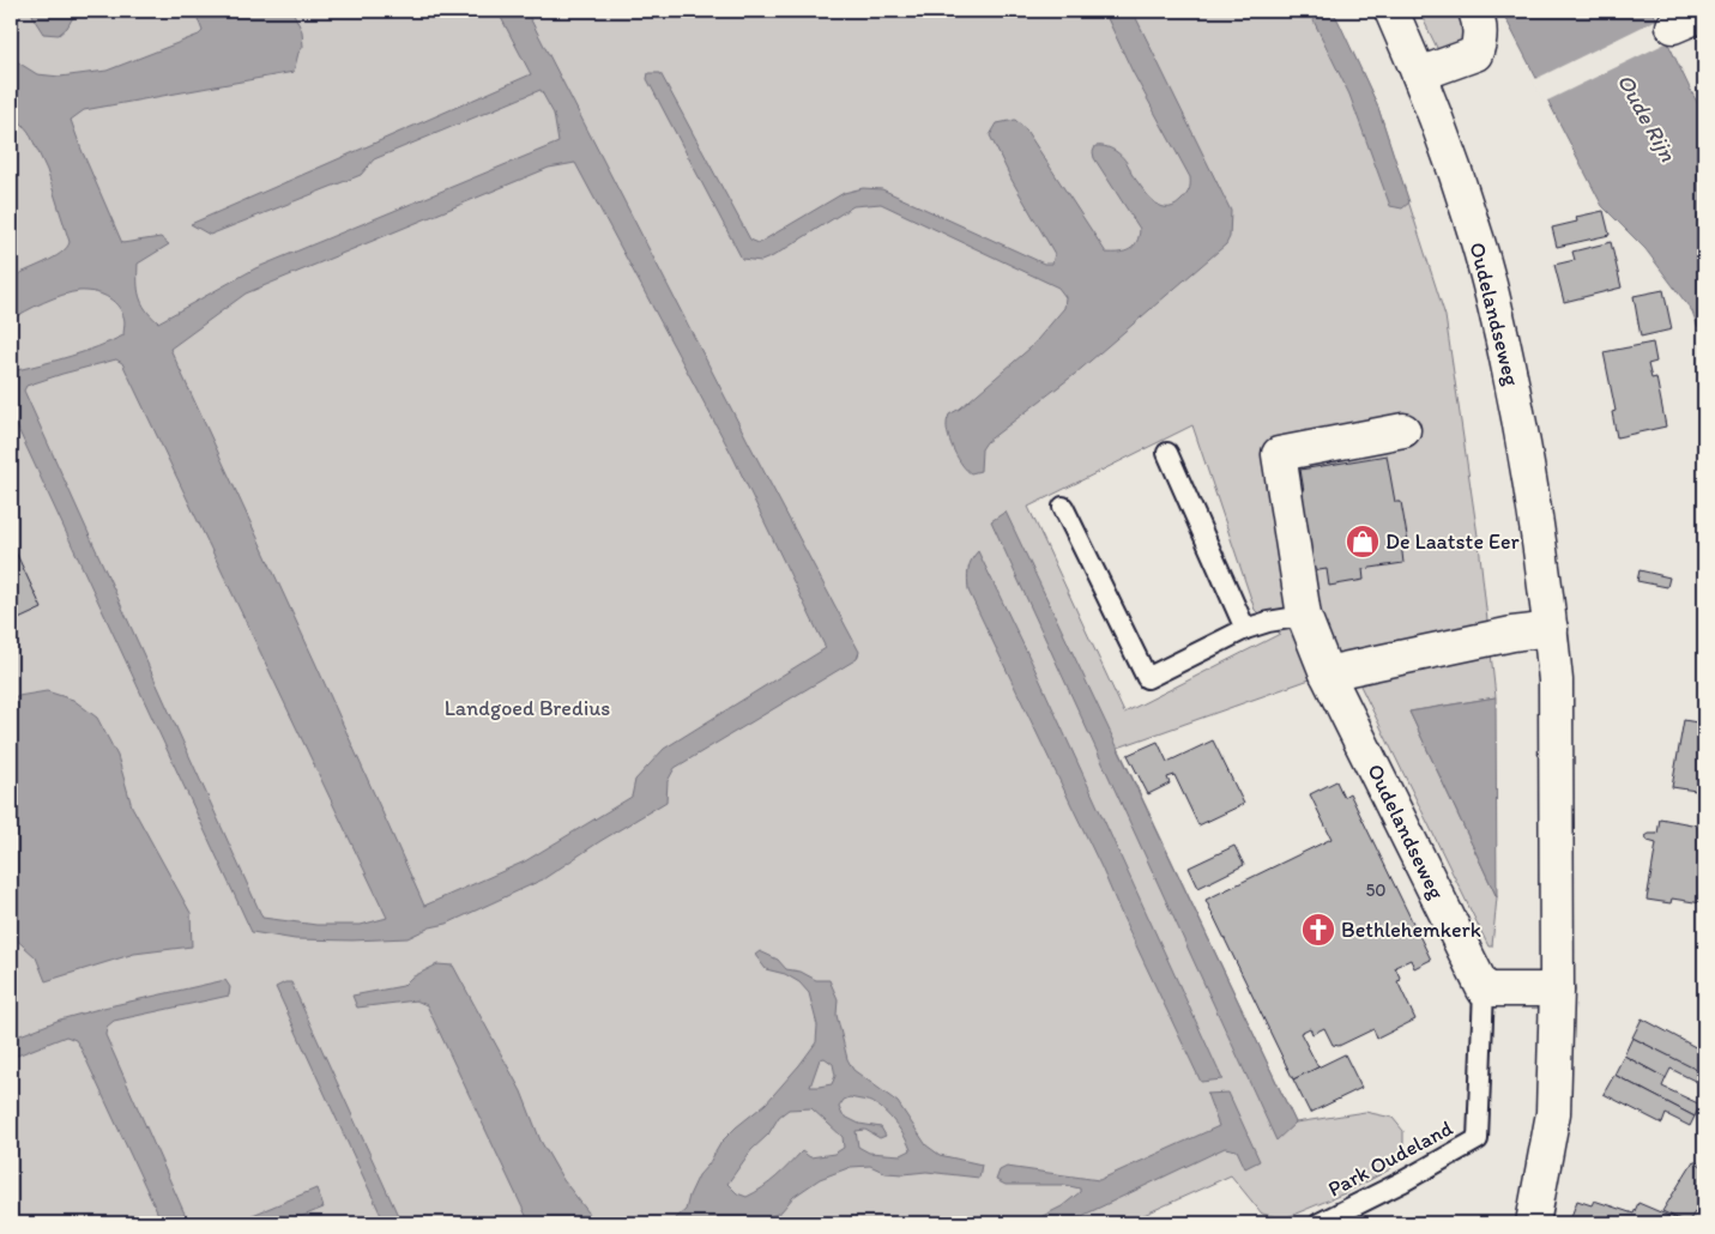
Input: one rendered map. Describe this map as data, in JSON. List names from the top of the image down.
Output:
{
  "streets": {
    "main road": ["Oudelandseweg"],
    "lane": ["Park Oudeland"]
  },
  "crossings": [
    ["Oudelandseweg", "Park Oudeland"]
  ],
  "water": ["Oude Rijn"],
  "parks": ["Landgoed Bredius"],
  "places": {
    "shop": ["De Laatste Eer"],
    "church": ["Bethlehemkerk"]
  },
  "house_numbers": ["50"]
}
